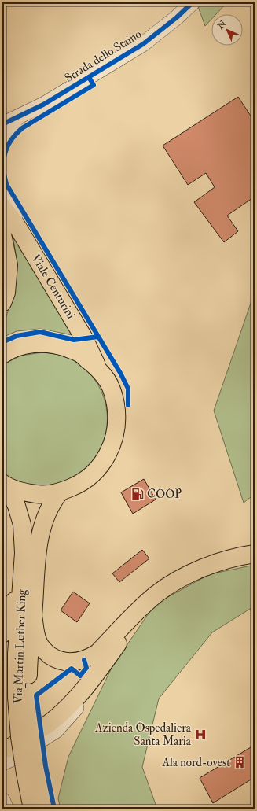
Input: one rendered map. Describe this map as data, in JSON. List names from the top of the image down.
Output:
{
  "streets": {
    "main road": ["Viale Centurini", "Via Martin Luther King"],
    "street": ["Strada dello Staino"]
  },
  "places": {
    "fuel station": ["COOP"],
    "hospital": ["Azienda Ospedaliera Santa Maria"],
    "building": ["Ala nord-ovest"]
  },
  "north": "top left"
}
